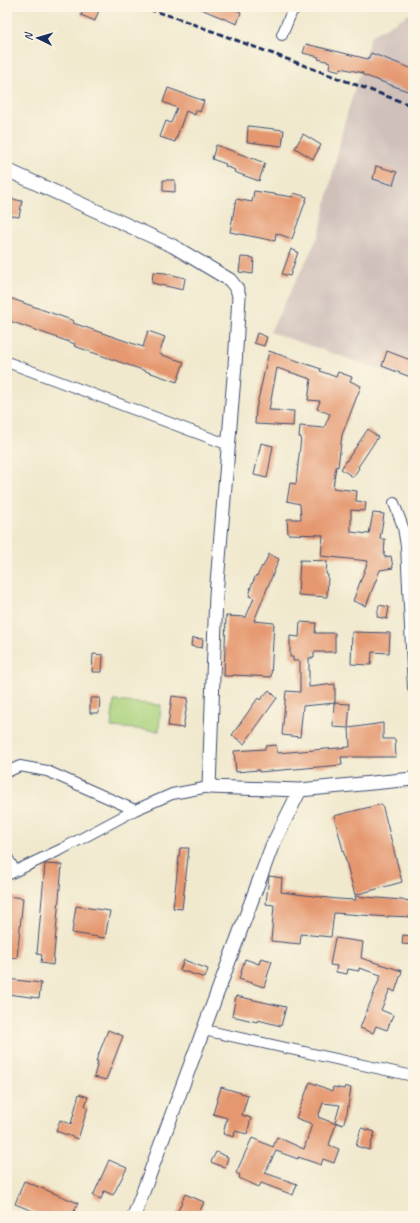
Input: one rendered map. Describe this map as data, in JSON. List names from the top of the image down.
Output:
{
  "north": "left"
}
